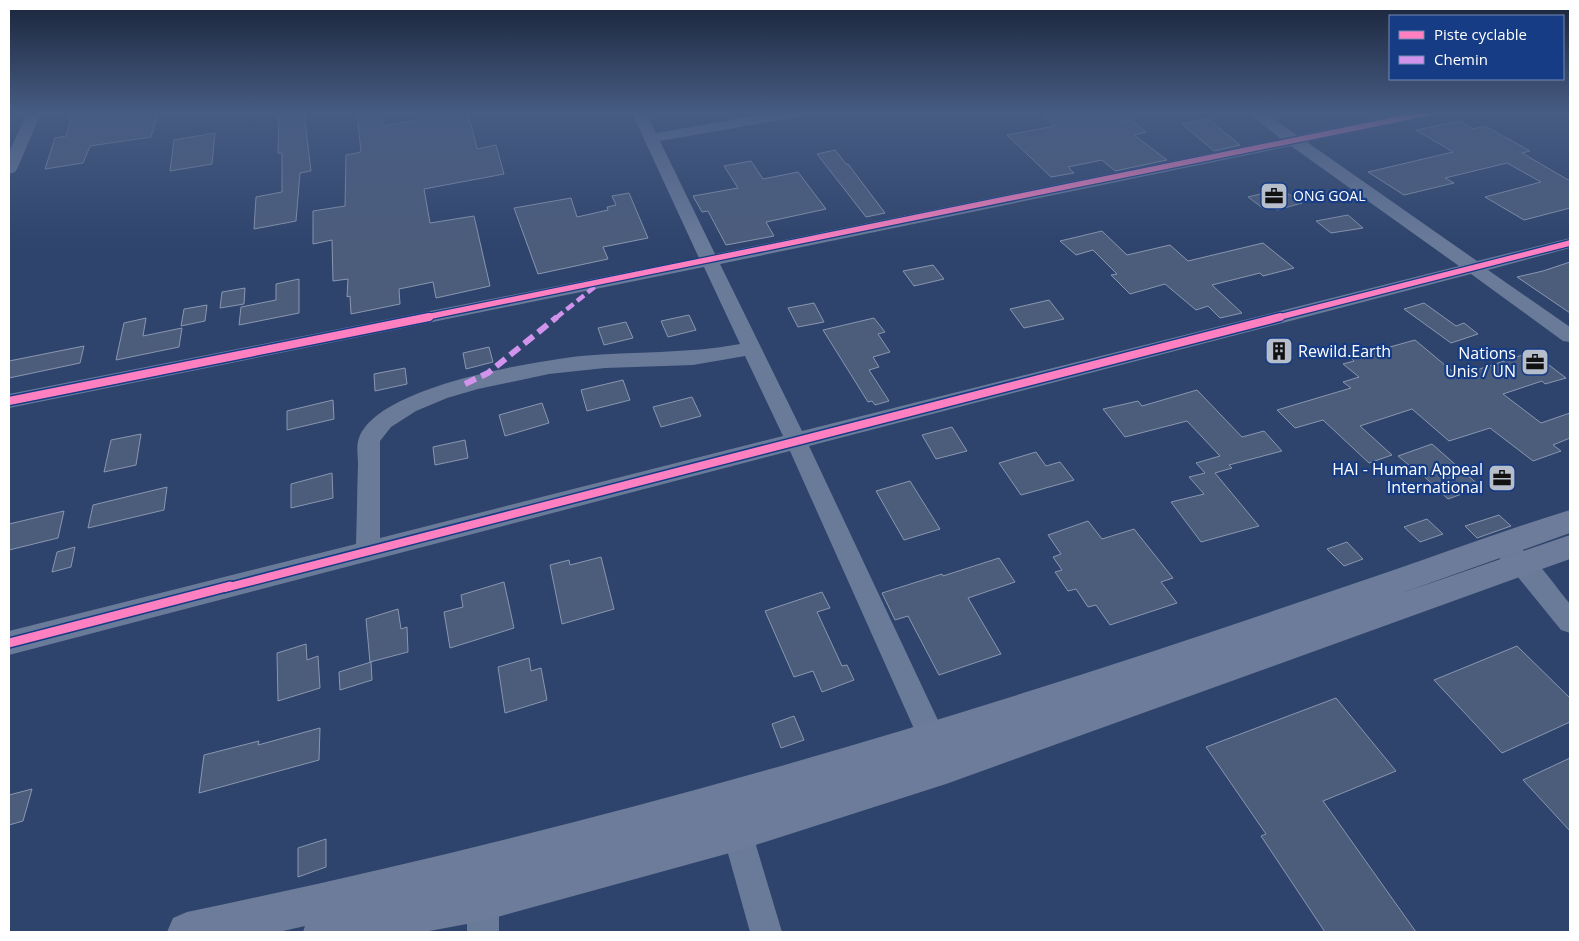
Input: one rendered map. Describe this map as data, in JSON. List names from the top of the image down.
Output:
{
  "places": {
    "office": ["ONG GOAL", "Nations Unis / UN", "HAI - Human Appeal International"],
    "building": ["Rewild.Earth"]
  },
  "legend": ["Piste cyclable", "Chemin"]
}
